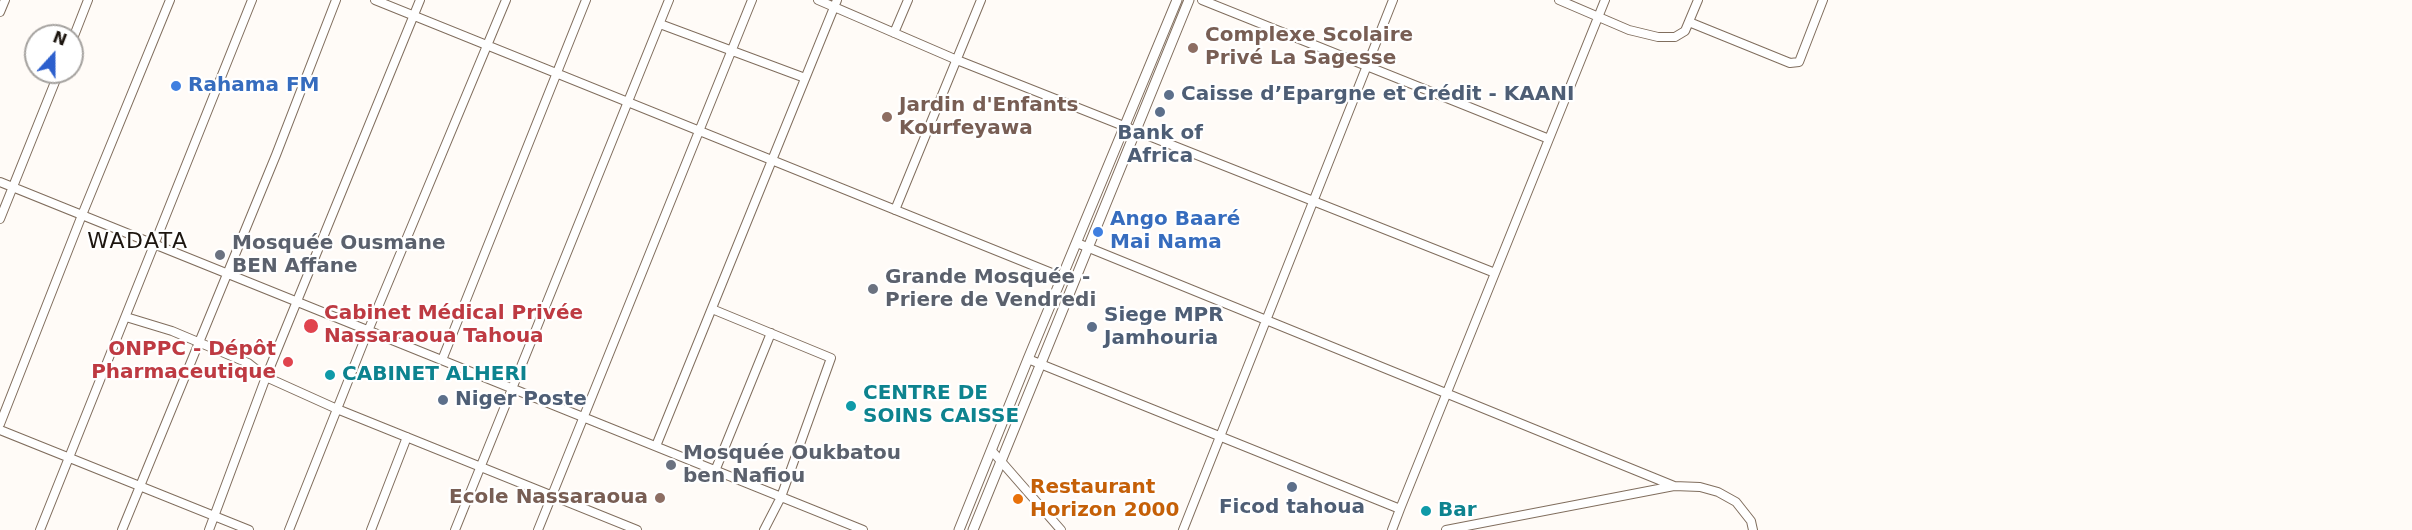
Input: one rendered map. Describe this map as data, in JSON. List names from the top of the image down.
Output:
{
  "districts": ["WADATA"],
  "places": [
    "Complexe Scolaire Privé La Sagesse",
    "Rahama FM",
    "Caisse d’Epargne et Crédit - KAANI",
    "Bank of Africa",
    "Jardin d'Enfants Kourfeyawa",
    "Ango Baaré Mai Nama",
    "Mosquée Ousmane BEN Affane",
    "Grande Mosquée - Priere de Vendredi",
    "Cabinet Médical Privée Nassaraoua Tahoua",
    "Siege MPR Jamhouria",
    "ONPPC - Dépôt Pharmaceutique",
    "CABINET ALHERI",
    "Niger Poste",
    "CENTRE DE SOINS CAISSE",
    "Mosquée Oukbatou ben Nafiou",
    "Ficod tahoua",
    "Ecole Nassaraoua",
    "Restaurant Horizon 2000",
    "Bar"
  ],
  "north": "top"
}
